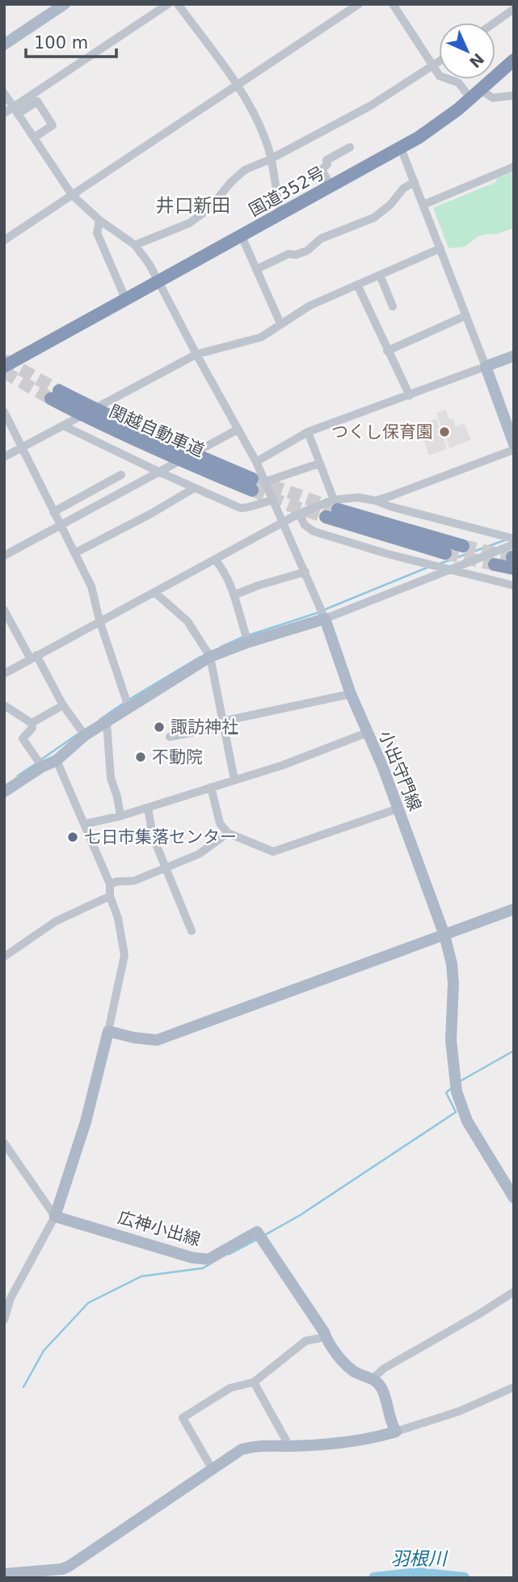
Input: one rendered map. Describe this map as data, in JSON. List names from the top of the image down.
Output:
{
  "streets": {
    "highway": ["国道352号", "関越自動車道"],
    "main road": ["小出守門線", "広神小出線"]
  },
  "districts": ["井口新田"],
  "water": ["羽根川"],
  "places": [
    "つくし保育園",
    "諏訪神社",
    "不動院",
    "七日市集落センター"
  ],
  "scale_bar": "100 m",
  "north": "bottom right"
}
